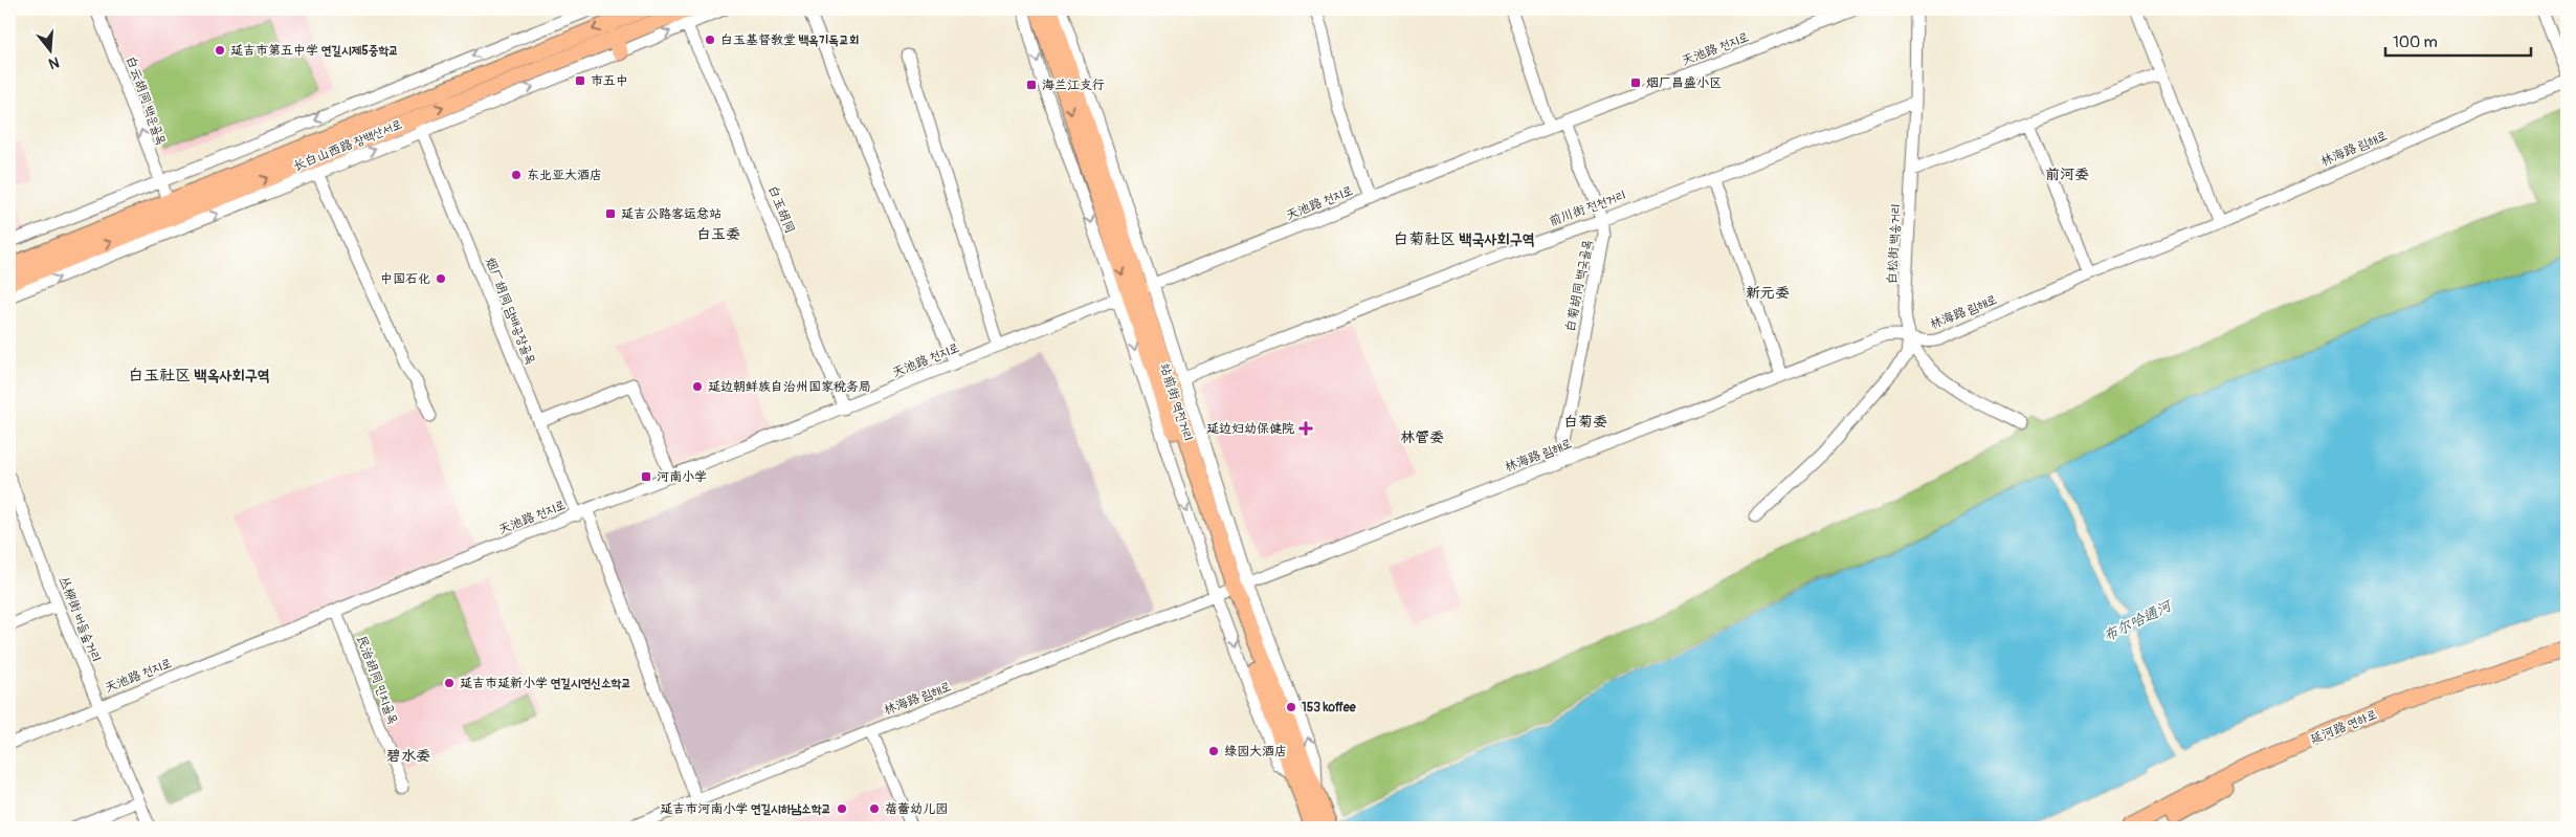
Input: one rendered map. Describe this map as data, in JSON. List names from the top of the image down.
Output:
{
  "streets": {
    "main road": ["长白山西路 장백산서로", "站前街 역전거리", "延河路 연하로"],
    "street": [
      "天池路 천지로",
      "白云胡同 백운골목",
      "林海路 림해로",
      "前川街 전천거리",
      "白玉胡同",
      "白松街 백송거리",
      "白菊胡同 백국골목",
      "烟厂胡同 담배공장골목",
      "丛柳街 버들숲거리",
      "民治胡同 민치골목"
    ]
  },
  "crossings": [
    ["天池路 천지로", "白玉胡同"],
    ["天池路 천지로", "白菊胡同 백국골목"],
    ["天池路 천지로", "烟厂胡同 담배공장골목"],
    ["天池路 천지로", "站前街 역전거리"],
    ["天池路 천지로", "丛柳街 버들숲거리"],
    ["天池路 천지로", "民治胡同 민치골목"],
    ["白云胡同 백운골목", "长白山西路 장백산서로"],
    ["长白山西路 장백산서로", "白玉胡同"],
    ["长白山西路 장백산서로", "烟厂胡同 담배공장골목"],
    ["林海路 림해로", "白松街 백송거리"],
    ["林海路 림해로", "白菊胡同 백국골목"],
    ["林海路 림해로", "烟厂胡同 담배공장골목"],
    ["林海路 림해로", "站前街 역전거리"],
    ["前川街 전천거리", "白松街 백송거리"],
    ["前川街 전천거리", "白菊胡同 백국골목"],
    ["前川街 전천거리", "站前街 역전거리"]
  ],
  "one_way": ["白云胡同 백운골목"],
  "districts": [
    "前河委",
    "白玉委",
    "白菊社区 백국사회구역",
    "新元委",
    "白玉社区 백옥사회구역",
    "白菊委",
    "林管委",
    "碧水委"
  ],
  "water": ["布尔哈通河"],
  "places": {
    "other": [
      "白玉基督教堂 백옥기독교회",
      "延吉市第五中学 연길시제5중학교",
      "东北亚大酒店",
      "中国石化",
      "延边朝鲜族自治州国家税务局",
      "延吉市延新小学 연길시연신소학교",
      "153 koffee",
      "绿园大酒店",
      "延吉市河南小学 연길시하남소학교",
      "蓓蕾幼儿园"
    ],
    "transit": [
      "市五中",
      "烟厂昌盛小区",
      "海兰江支行",
      "延吉公路客运总站",
      "河南小学"
    ],
    "health": ["延边妇幼保健院"]
  },
  "scale_bar": "100 m",
  "north": "bottom"
}
